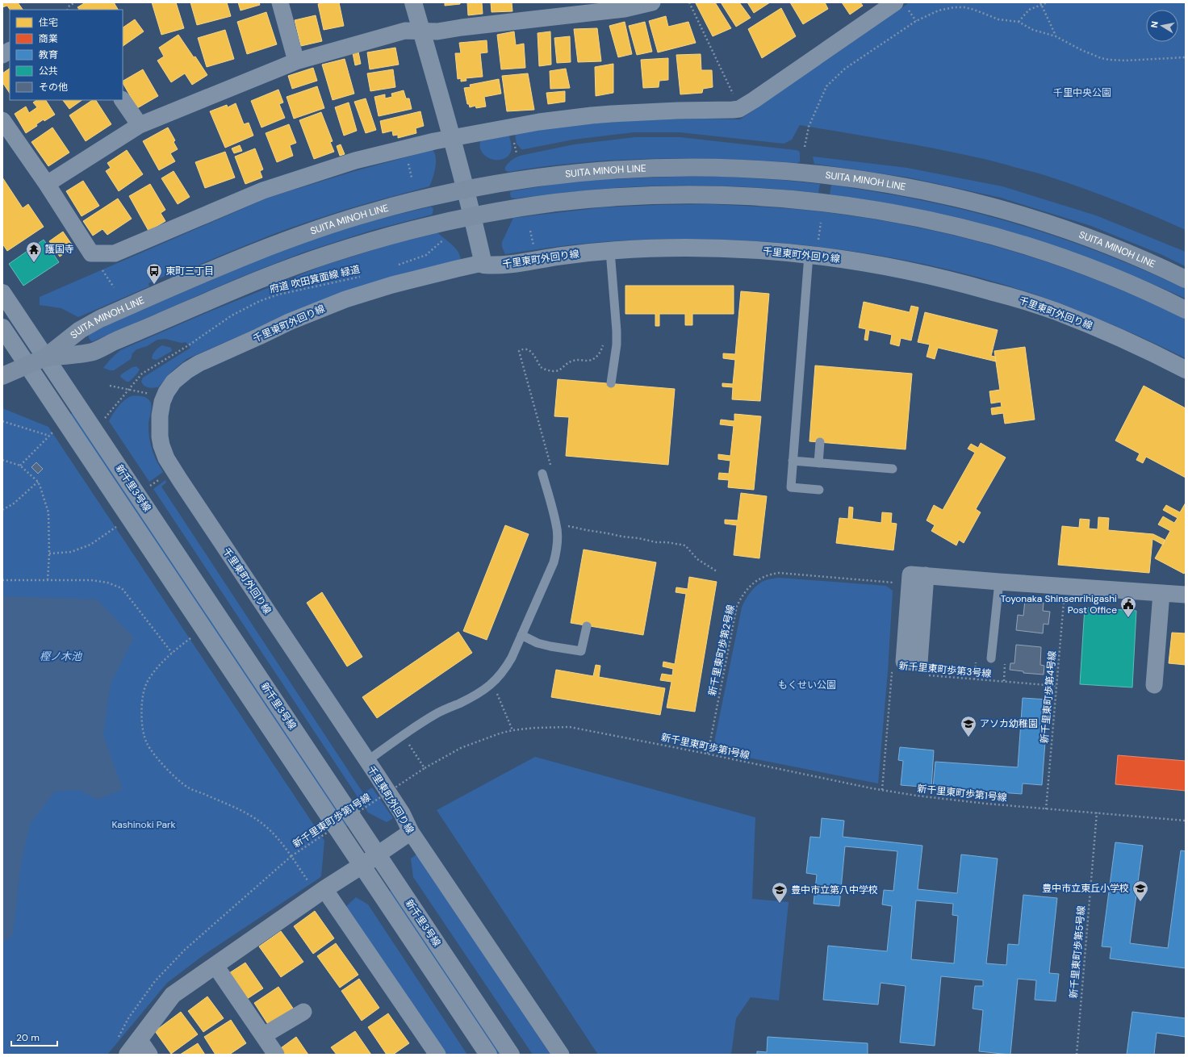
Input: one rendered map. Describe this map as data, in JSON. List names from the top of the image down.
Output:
{
  "streets": {
    "main road": ["SUITA MINOH LINE"],
    "street": ["千里東町外回り線", "新千里3号線"],
    "path": [
      "府道 吹田箕面線 緑道",
      "新千里東町歩第2号線",
      "新千里東町歩第3号線",
      "新千里東町歩第4号線",
      "新千里東町歩第1号線",
      "新千里東町歩第5号線"
    ]
  },
  "crossings": [
    ["SUITA MINOH LINE", "新千里3号線"],
    ["新千里東町歩第2号線", "新千里東町歩第1号線"],
    ["新千里東町歩第3号線", "新千里東町歩第4号線"],
    ["新千里東町歩第3号線", "新千里東町歩第1号線"],
    ["新千里東町歩第4号線", "新千里東町歩第1号線"],
    ["新千里東町歩第1号線", "新千里東町歩第5号線"]
  ],
  "water": ["樫ノ木池"],
  "parks": ["千里中央公園", "もくせい公園", "Kashinoki Park"],
  "places": {
    "temple": ["護国寺"],
    "bus stop": ["東町三丁目"],
    "public building": ["Toyonaka Shinsenrihigashi Post Office"],
    "school or university": ["アソカ幼稚園", "豊中市立東丘小学校", "豊中市立第八中学校"]
  },
  "legend": [
    "住宅",
    "商業",
    "教育",
    "公共",
    "その他"
  ],
  "scale_bar": "20 m",
  "north": "left"
}
